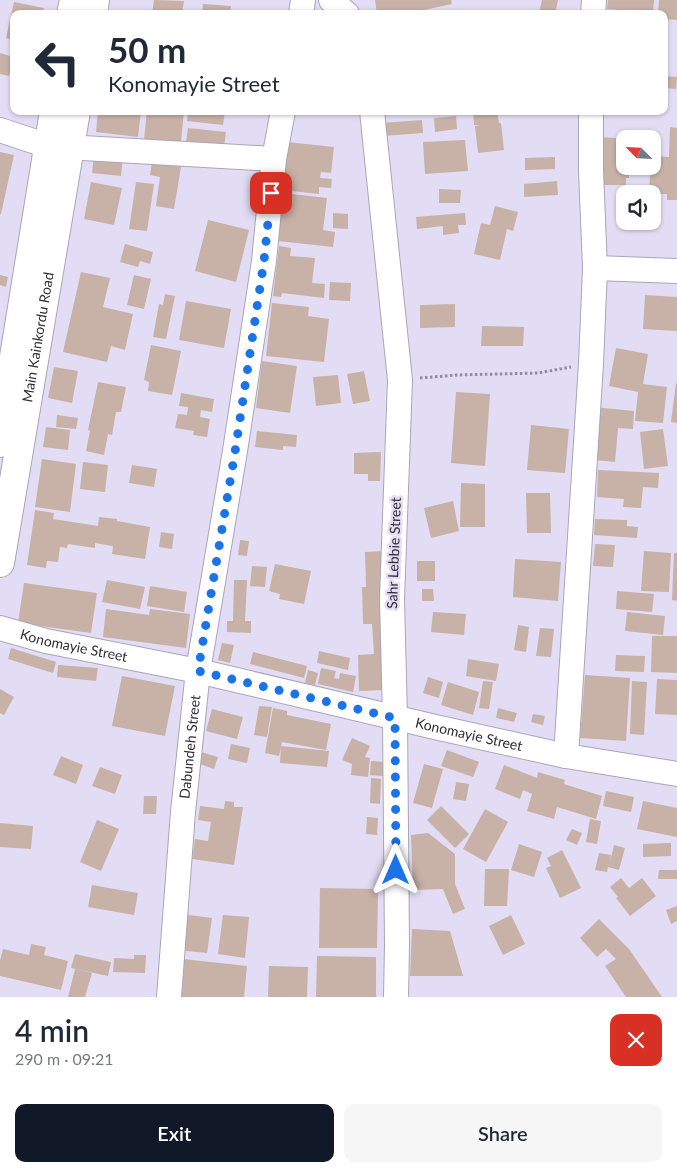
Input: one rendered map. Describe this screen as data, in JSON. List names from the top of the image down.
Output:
{
  "streets": {
    "main road": ["Main Kainkordu Road"],
    "street": ["Sahr Lebbie Street", "Konomayie Street", "Dabundeh Street"]
  },
  "crossings": [
    ["Sahr Lebbie Street", "Konomayie Street"],
    ["Konomayie Street", "Dabundeh Street"]
  ],
  "north": "top left",
  "page": {
    "turn": ["50 m", "Konomayie Street"],
    "heading": ["4 min", "290 m · 09:21"],
    "buttons": ["Exit", "Share"]
  }
}
